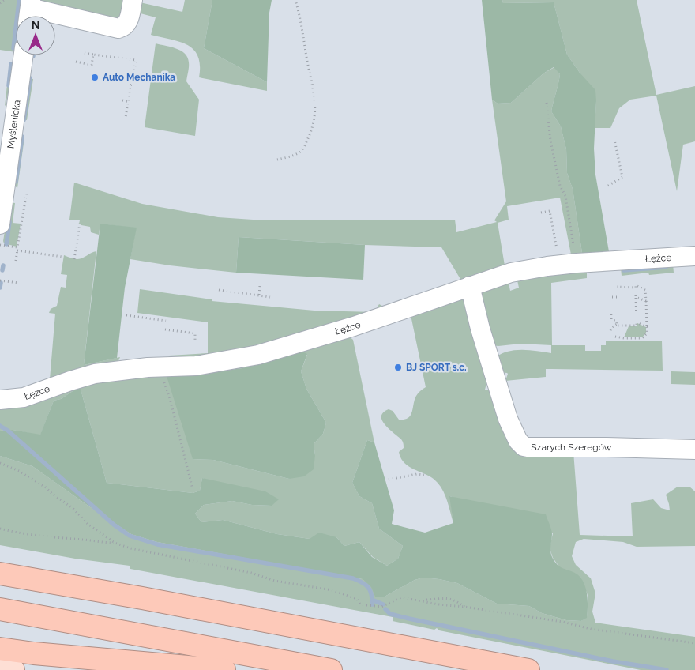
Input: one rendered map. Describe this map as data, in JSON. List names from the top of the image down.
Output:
{
  "streets": {
    "street": ["Myślenicka", "Łężce", "Szarych Szeregów"]
  },
  "crossings": [
    ["Łężce", "Szarych Szeregów"]
  ],
  "places": ["Auto Mechanika", "BJ SPORT s.c."],
  "north": "top"
}
